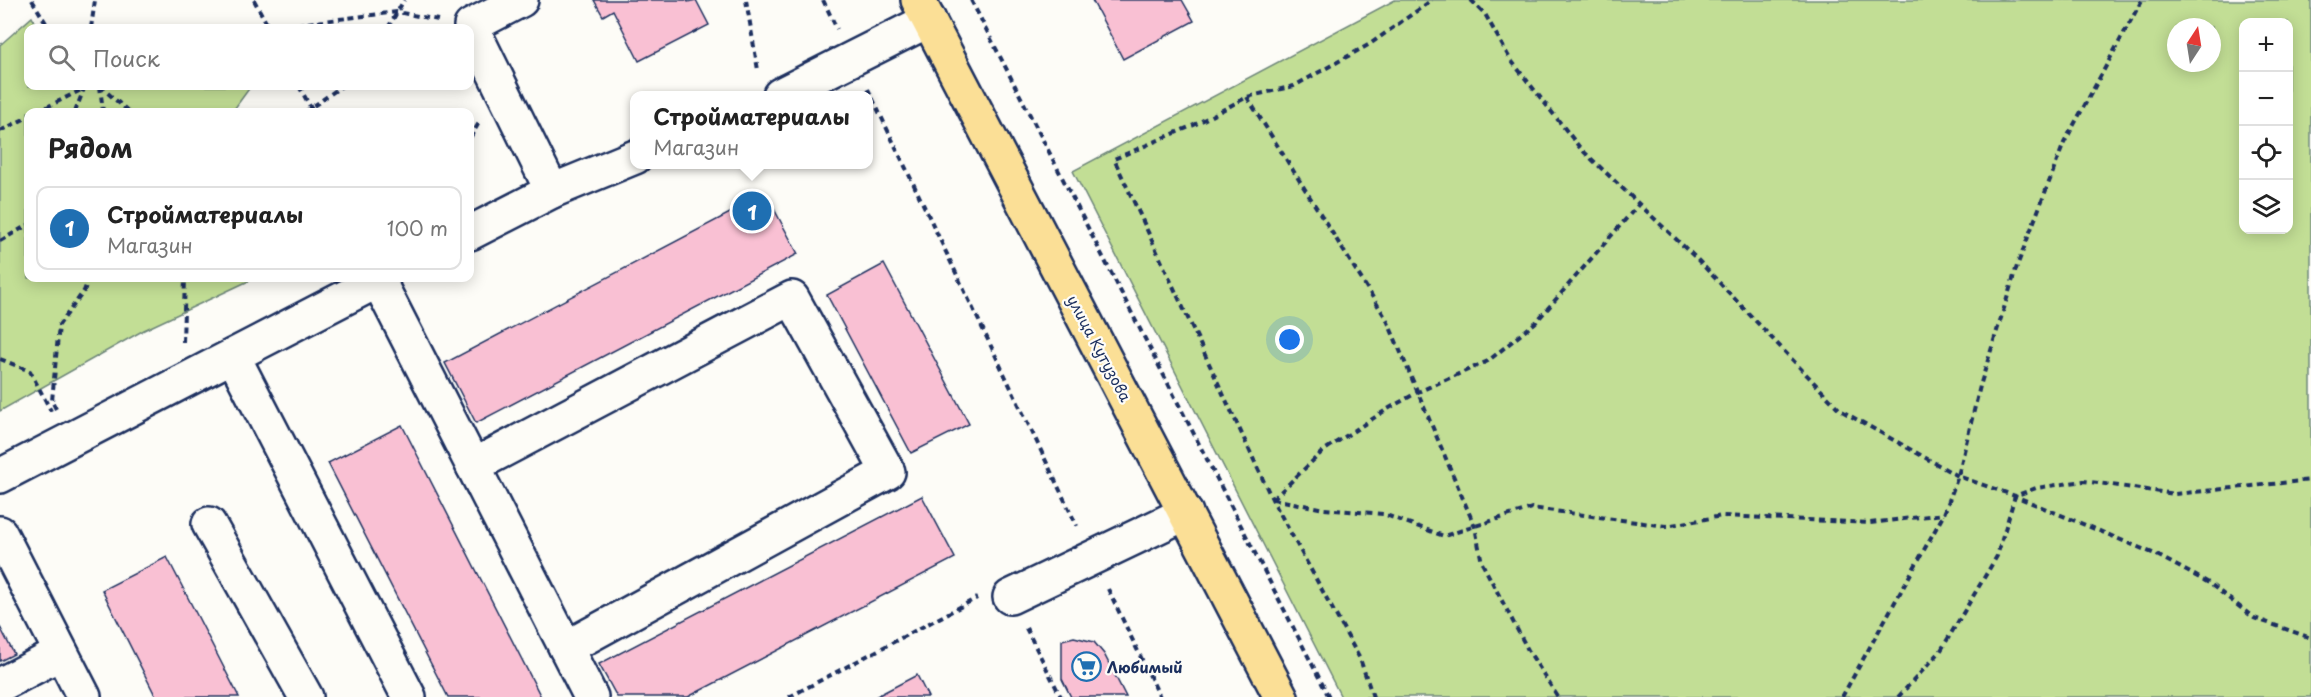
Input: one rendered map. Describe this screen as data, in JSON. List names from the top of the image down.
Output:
{
  "streets": {
    "main road": ["улица Кутузова"]
  },
  "places": {
    "supermarket": ["Любимый"]
  },
  "north": "top",
  "page": {
    "map_buttons": ["+", "−"],
    "search": "Поиск",
    "popup": ["Стройматериалы", "Магазин"],
    "heading": "Рядом",
    "list": [
      {
        "mark": "1",
        "name": "Стройматериалы",
        "note": "Магазин",
        "value": "100 m"
      }
    ],
    "pins": "1"
  }
}
